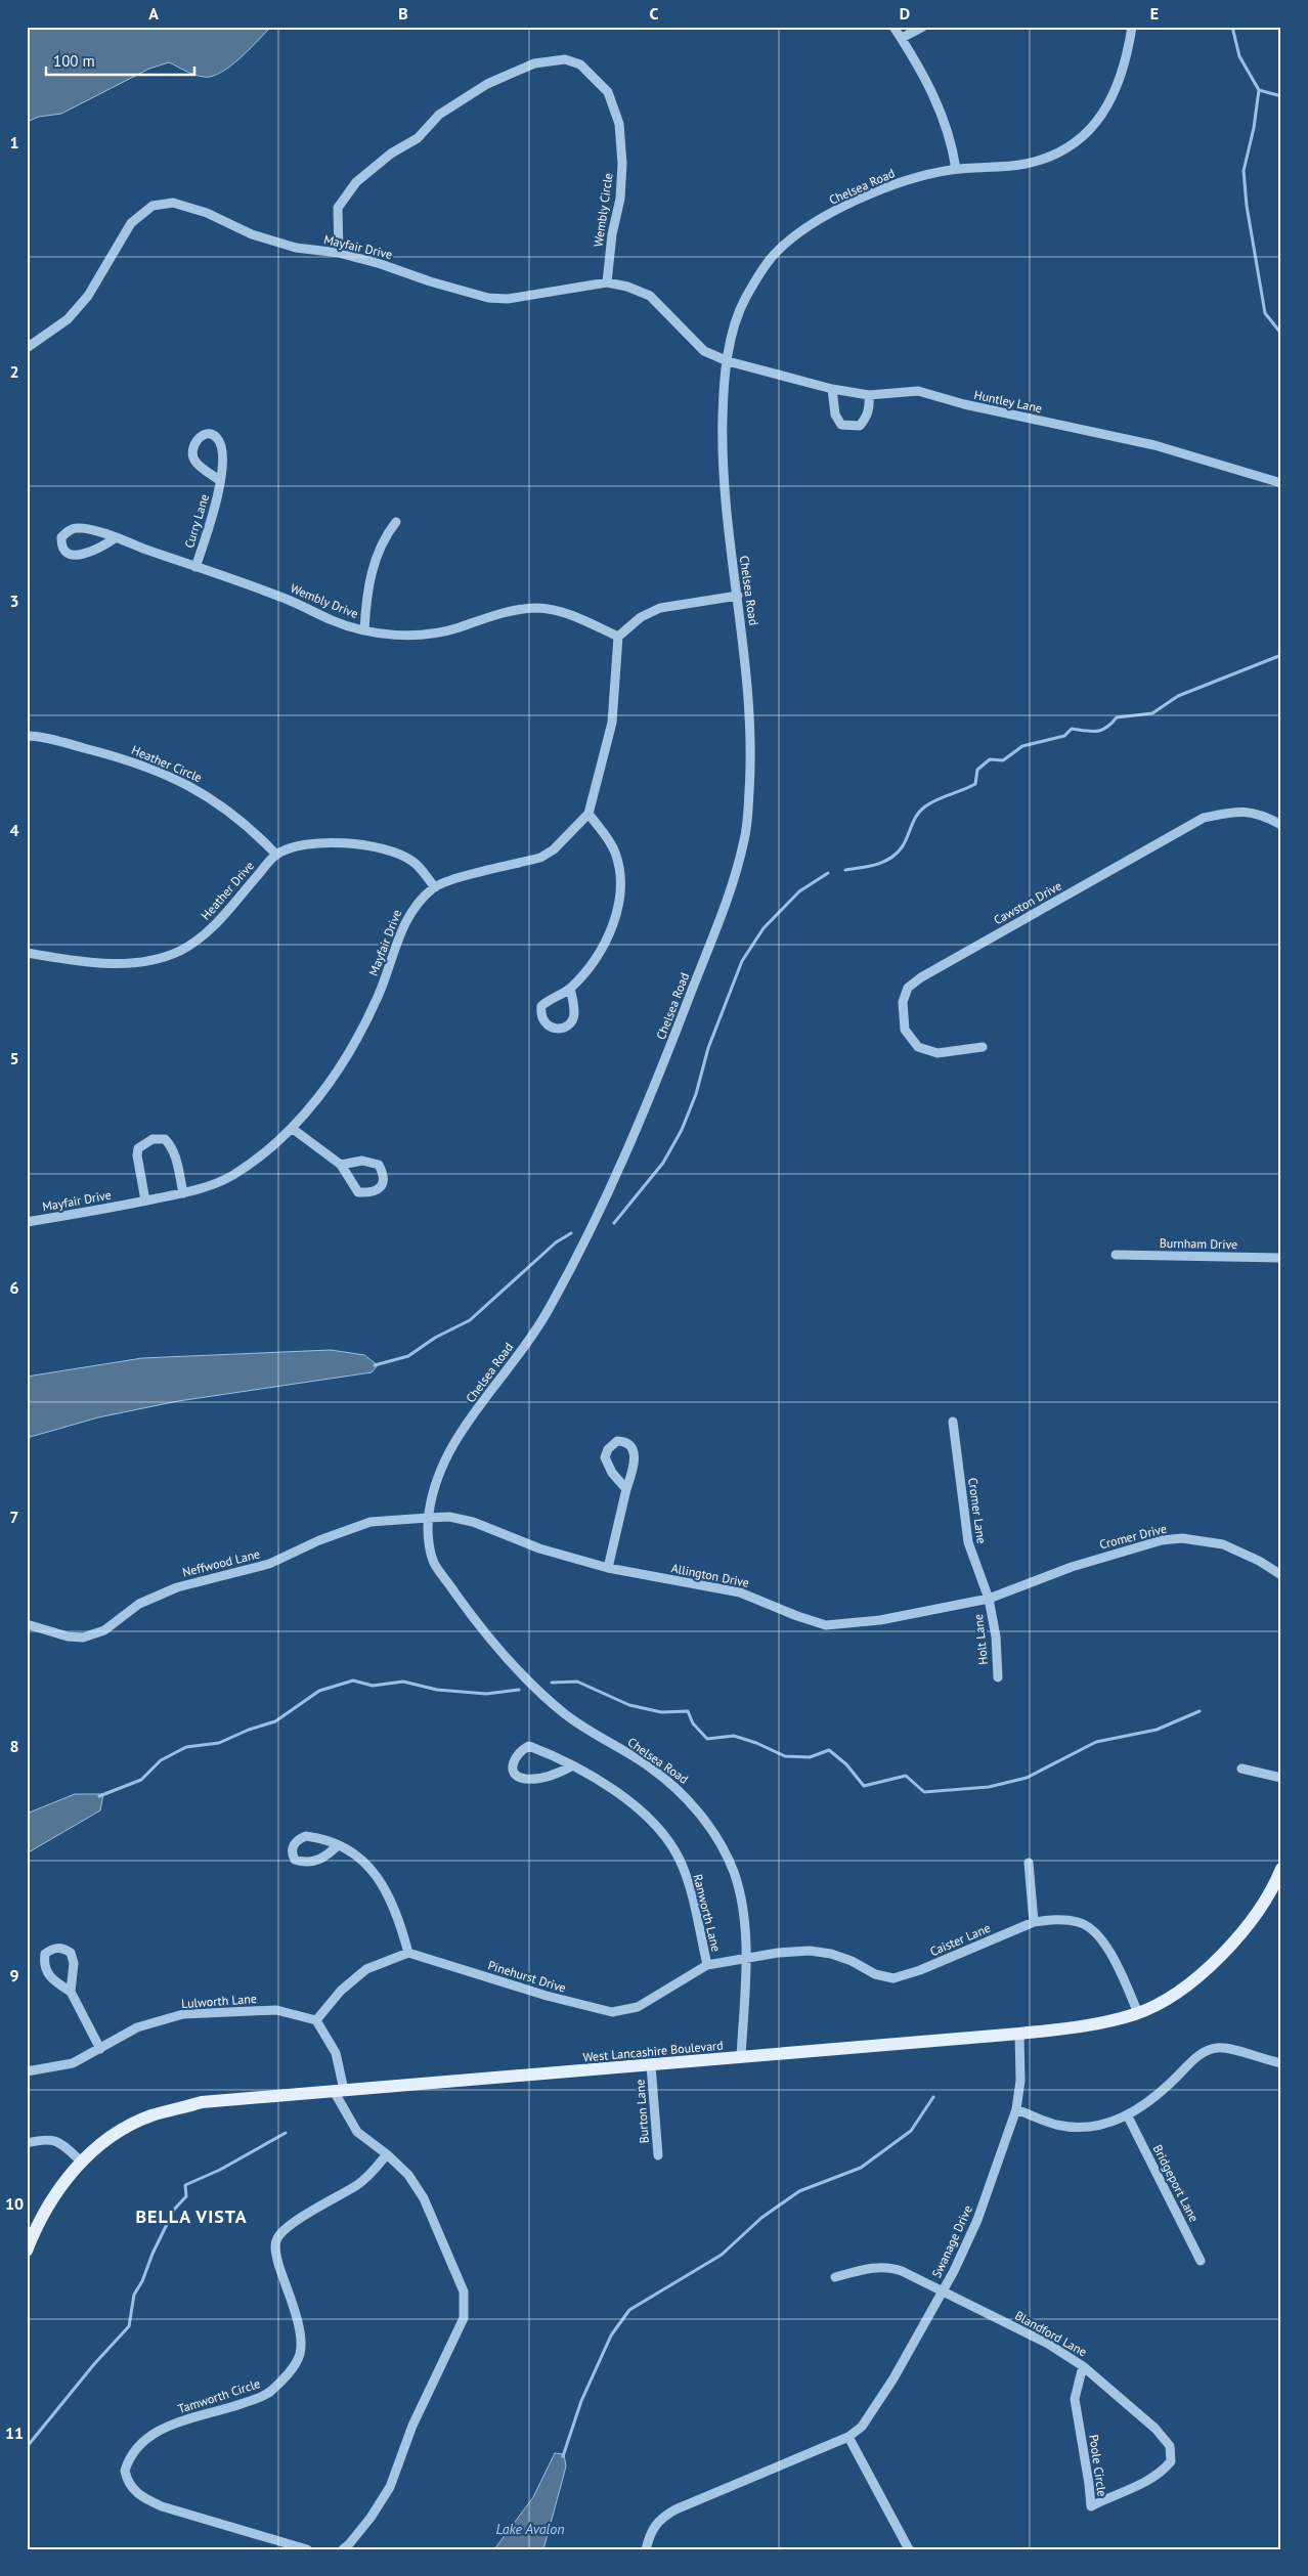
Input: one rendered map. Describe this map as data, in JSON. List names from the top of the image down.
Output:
{
  "streets": {
    "main road": ["West Lancashire Boulevard"],
    "street": [
      "Chelsea Road",
      "Wembly Circle",
      "Mayfair Drive",
      "Huntley Lane",
      "Curry Lane",
      "Wembly Drive",
      "Heather Circle",
      "Heather Drive",
      "Cawston Drive",
      "Burnham Drive",
      "Cromer Lane",
      "Cromer Drive",
      "Neffwood Lane",
      "Allington Drive",
      "Holt Lane",
      "Ranworth Lane",
      "Caister Lane",
      "Pinehurst Drive",
      "Lulworth Lane",
      "Burton Lane",
      "Bridgeport Lane",
      "Swanage Drive",
      "Blandford Lane",
      "Tamworth Circle",
      "Poole Circle"
    ]
  },
  "crossings": [
    ["Chelsea Road", "Mayfair Drive"],
    ["Chelsea Road", "Huntley Lane"],
    ["Chelsea Road", "Neffwood Lane"],
    ["Chelsea Road", "Allington Drive"],
    ["Chelsea Road", "Caister Lane"],
    ["Chelsea Road", "Pinehurst Drive"],
    ["Chelsea Road", "West Lancashire Boulevard"],
    ["Wembly Circle", "Mayfair Drive"],
    ["Mayfair Drive", "Huntley Lane"],
    ["Mayfair Drive", "Wembly Drive"],
    ["Mayfair Drive", "Heather Drive"],
    ["Curry Lane", "Wembly Drive"],
    ["Heather Circle", "Heather Drive"],
    ["Cromer Lane", "Cromer Drive"],
    ["Cromer Lane", "Allington Drive"],
    ["Cromer Lane", "Holt Lane"],
    ["Cromer Drive", "Allington Drive"],
    ["Cromer Drive", "Holt Lane"],
    ["Neffwood Lane", "Allington Drive"],
    ["Allington Drive", "Holt Lane"],
    ["Ranworth Lane", "Pinehurst Drive"],
    ["Caister Lane", "Pinehurst Drive"],
    ["Caister Lane", "West Lancashire Boulevard"],
    ["West Lancashire Boulevard", "Burton Lane"],
    ["West Lancashire Boulevard", "Swanage Drive"],
    ["Swanage Drive", "Blandford Lane"],
    ["Blandford Lane", "Poole Circle"]
  ],
  "districts": ["BELLA VISTA"],
  "water": ["Lake Avalon"],
  "scale_bar": "100 m",
  "grid": {
    "columns": [
      "A",
      "B",
      "C",
      "D",
      "E"
    ],
    "rows": [
      "1",
      "2",
      "3",
      "4",
      "5",
      "6",
      "7",
      "8",
      "9",
      "10",
      "11"
    ]
  }
}
